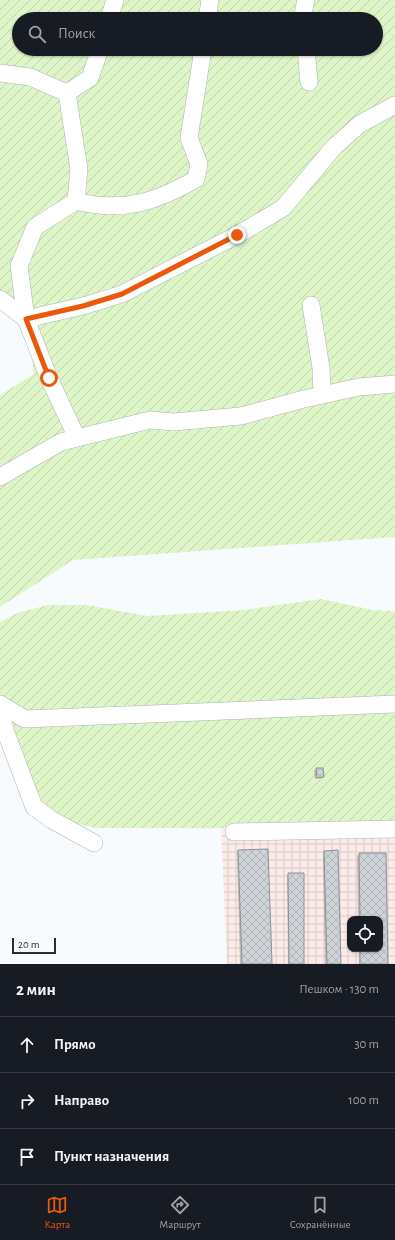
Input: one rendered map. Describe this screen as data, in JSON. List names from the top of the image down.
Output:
{
  "scale_bar": "20 m",
  "page": {
    "search": "Поиск",
    "scale": "20 m",
    "heading": ["2 мин", "Пешком · 130 m"],
    "list": [
      ["Прямо", "30 m"],
      ["Направо", "100 m"],
      "Пункт назначения"
    ],
    "nav": ["Карта", "Маршрут", "Сохранённые"]
  }
}
